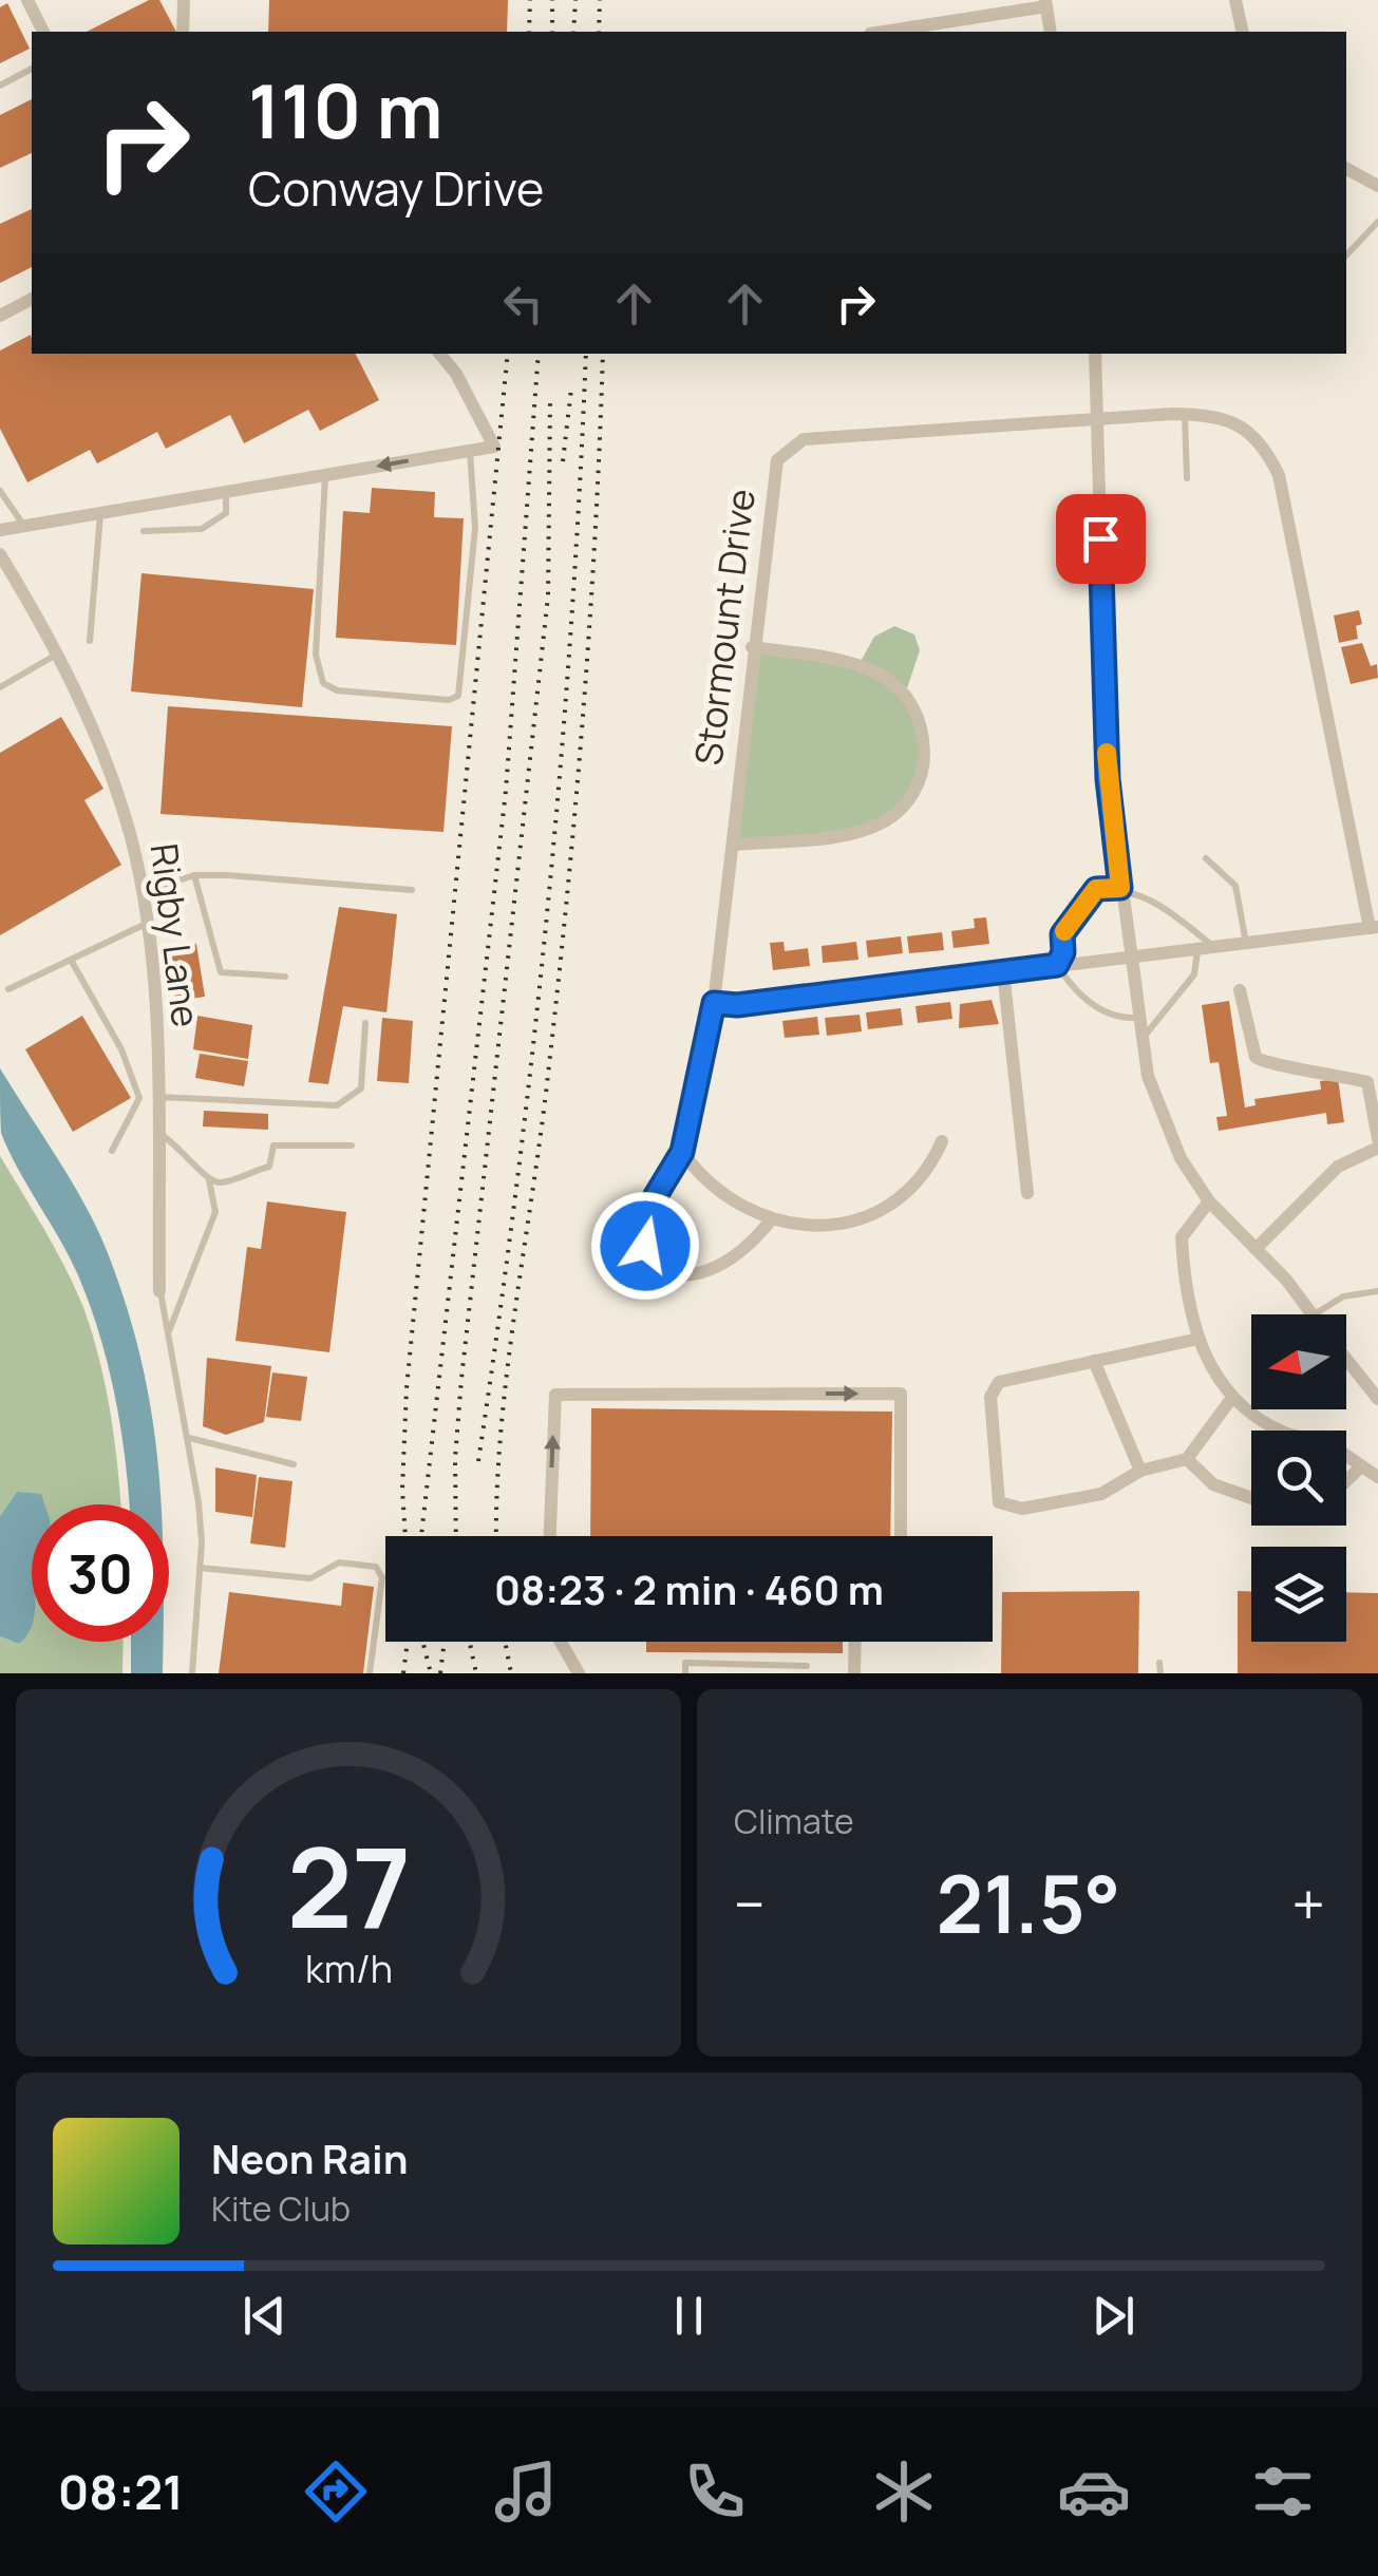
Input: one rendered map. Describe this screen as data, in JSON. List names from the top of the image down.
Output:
{
  "streets": {
    "street": ["Stormount Drive", "Rigby Lane"]
  },
  "north": "left",
  "page": {
    "turn": ["110 m", "Conway Drive"],
    "limit": "30",
    "trip": "08:23 · 2 min · 460 m",
    "tile": "Climate",
    "heat": ["−", "21.5°", "+"],
    "song": ["Neon Rain", "Kite Club"],
    "tabs": "08:21",
    "gauge": ["27", "km/h"]
  }
}
